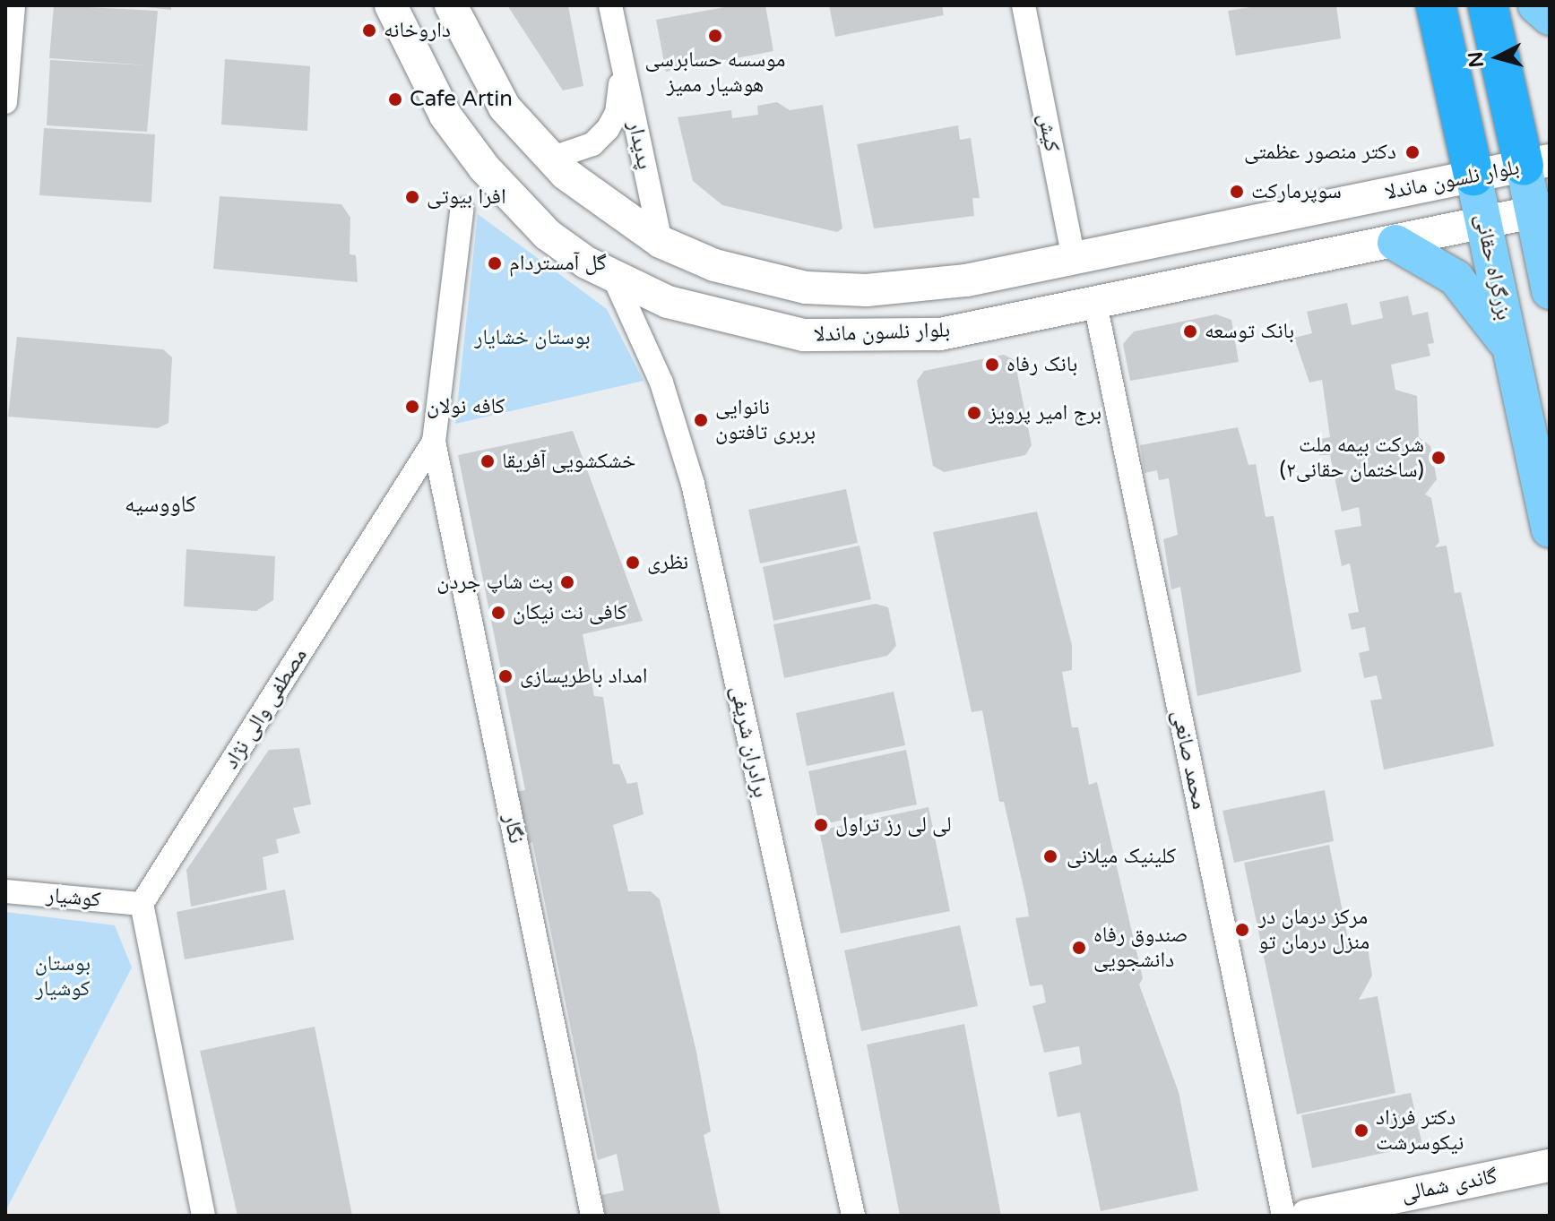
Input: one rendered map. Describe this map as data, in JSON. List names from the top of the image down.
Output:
{
  "streets": {
    "highway": ["بزرگراه حقانی"],
    "main road": ["بلوار نلسون ماندلا", "گاندی شمالی"],
    "street": [
      "کیش",
      "پدیدار",
      "مصطفی والی نژاد",
      "برادران شریفی",
      "محمد صانعی",
      "نگار",
      "کوشیار"
    ]
  },
  "crossings": [
    ["کیش", "بلوار نلسون ماندلا"],
    ["پدیدار", "بلوار نلسون ماندلا"],
    ["بلوار نلسون ماندلا", "بزرگراه حقانی"],
    ["بلوار نلسون ماندلا", "برادران شریفی"],
    ["بلوار نلسون ماندلا", "محمد صانعی"],
    ["مصطفی والی نژاد", "نگار"],
    ["مصطفی والی نژاد", "کوشیار"]
  ],
  "districts": ["کاووسیه"],
  "parks": ["بوستان خشایار", "بوستان کوشیار"],
  "places": [
    "داروخانه",
    "موسسه حسابرسی هوشیار ممیز",
    "Cafe Artin",
    "دکتر منصور عظمتی",
    "سوپرمارکت",
    "افرا بيوتى",
    "گل آمستردام",
    "بانک توسعه",
    "بانک رفاه",
    "کافه نولان",
    "برج امیر پرویز",
    "نانوایی بربری تافتون",
    "شرکت بیمه ملت (ساختمان حقانی۲)",
    "خشکشویی آفریقا",
    "نظری",
    "پت شاپ جردن",
    "کافی نت نیکان",
    "امداد باطریسازی",
    "لی لی رز تراول",
    "کلینیک میلانی",
    "مرکز درمان در منزل درمان تو",
    "صندوق رفاه دانشجویی",
    "دکتر فرزاد نیکوسرشت"
  ],
  "north": "left"
}
